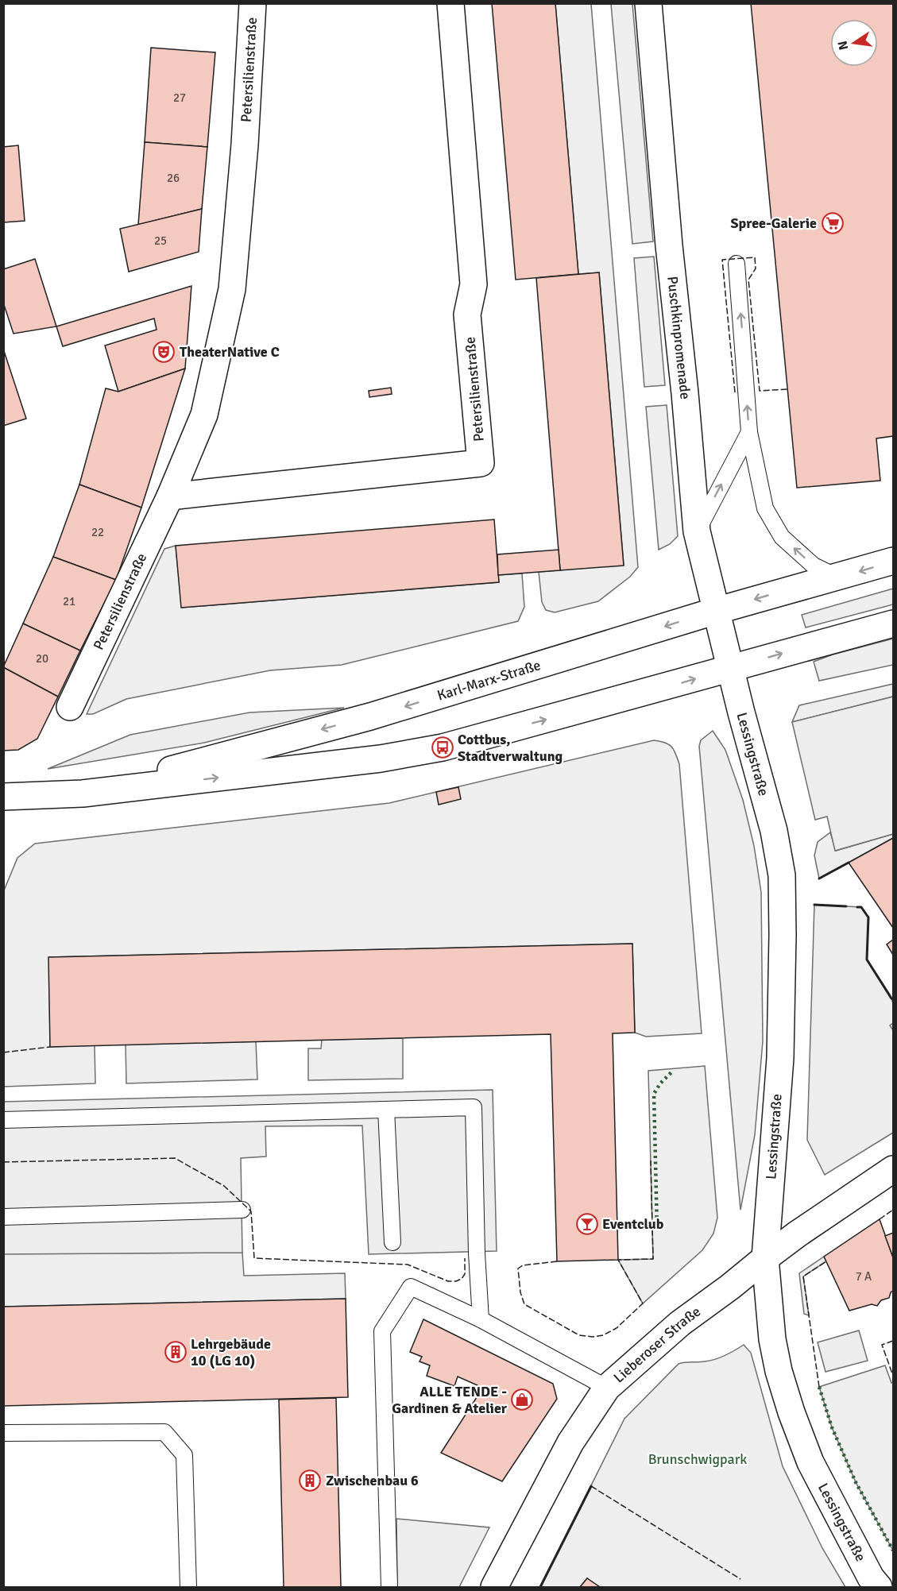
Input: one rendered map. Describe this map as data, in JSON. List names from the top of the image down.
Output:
{
  "streets": {
    "street": [
      "Petersilienstraße",
      "Puschkinpromenade",
      "Karl-Marx-Straße",
      "Lessingstraße",
      "Lieberoser Straße"
    ]
  },
  "crossings": [
    ["Puschkinpromenade", "Karl-Marx-Straße"],
    ["Puschkinpromenade", "Lessingstraße"],
    ["Karl-Marx-Straße", "Lessingstraße"],
    ["Lessingstraße", "Lieberoser Straße"]
  ],
  "parks": ["Brunschwigpark"],
  "places": {
    "supermarket": ["Spree-Galerie"],
    "theatre": ["TheaterNative C"],
    "bus stop": ["Cottbus, Stadtverwaltung"],
    "bar": ["Eventclub"],
    "building": ["Lehrgebäude 10 (LG 10)", "Zwischenbau 6"],
    "shop": ["ALLE TENDE - Gardinen & Atelier"]
  },
  "house_numbers": [
    "27",
    "26",
    "25",
    "22",
    "21",
    "20",
    "7 A"
  ],
  "north": "left"
}
